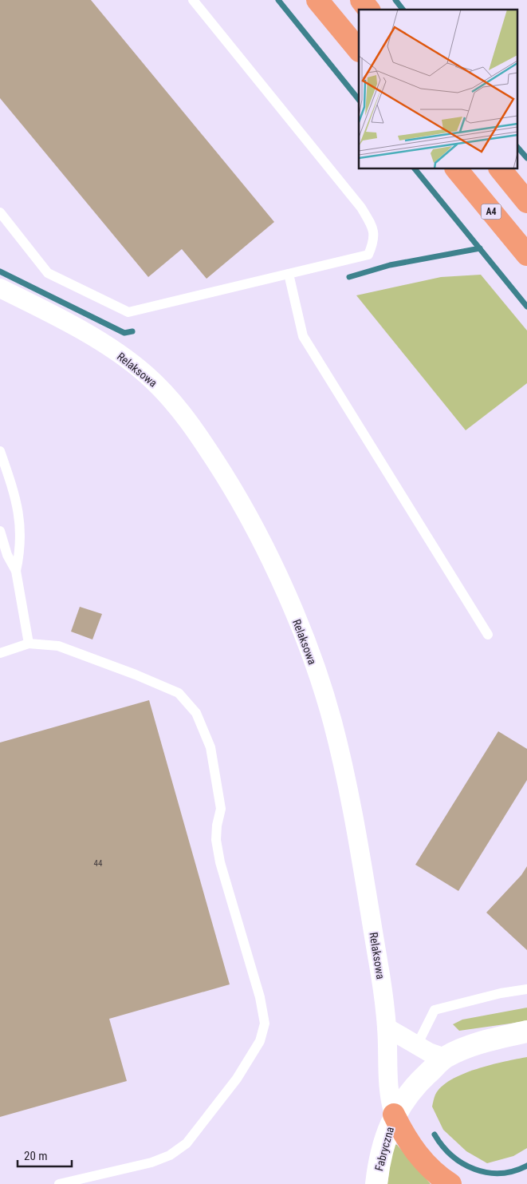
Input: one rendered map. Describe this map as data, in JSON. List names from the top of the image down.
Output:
{
  "streets": {
    "highway": ["A4"],
    "main road": ["Fabryczna"],
    "street": ["Relaksowa"]
  },
  "crossings": [
    ["Relaksowa", "Fabryczna"]
  ],
  "house_numbers": ["44"],
  "scale_bar": "20 m"
}
